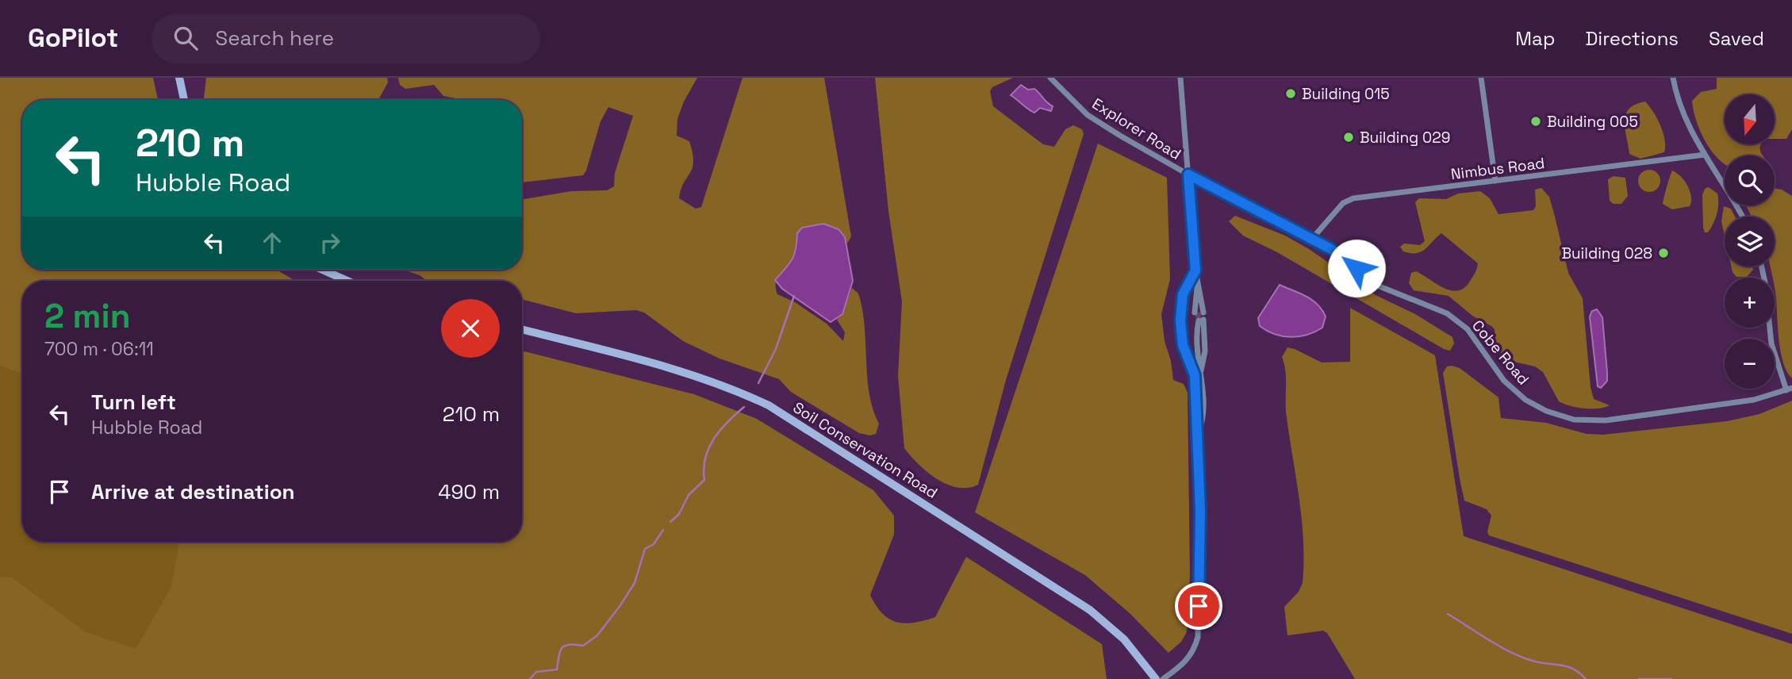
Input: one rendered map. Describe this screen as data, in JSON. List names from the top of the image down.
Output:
{
  "streets": {
    "main road": ["Soil Conservation Road"],
    "street": ["Explorer Road", "Nimbus Road", "Cobe Road"]
  },
  "crossings": [
    ["Explorer Road", "Cobe Road"],
    ["Nimbus Road", "Cobe Road"]
  ],
  "places": [
    "Building 015",
    "Building 005",
    "Building 029",
    "Building 028"
  ],
  "north": "bottom",
  "page": {
    "header": "GoPilot",
    "search": "Search here",
    "nav": ["Map", "Directions", "Saved"],
    "map_buttons": ["+", "−"],
    "turn": ["210 m", "Hubble Road"],
    "heading": ["2 min", "700 m · 06:11"],
    "list": [
      {
        "name": "Turn left",
        "note": "Hubble Road",
        "value": "210 m"
      },
      {
        "name": "Arrive at destination",
        "value": "490 m"
      }
    ]
  }
}
